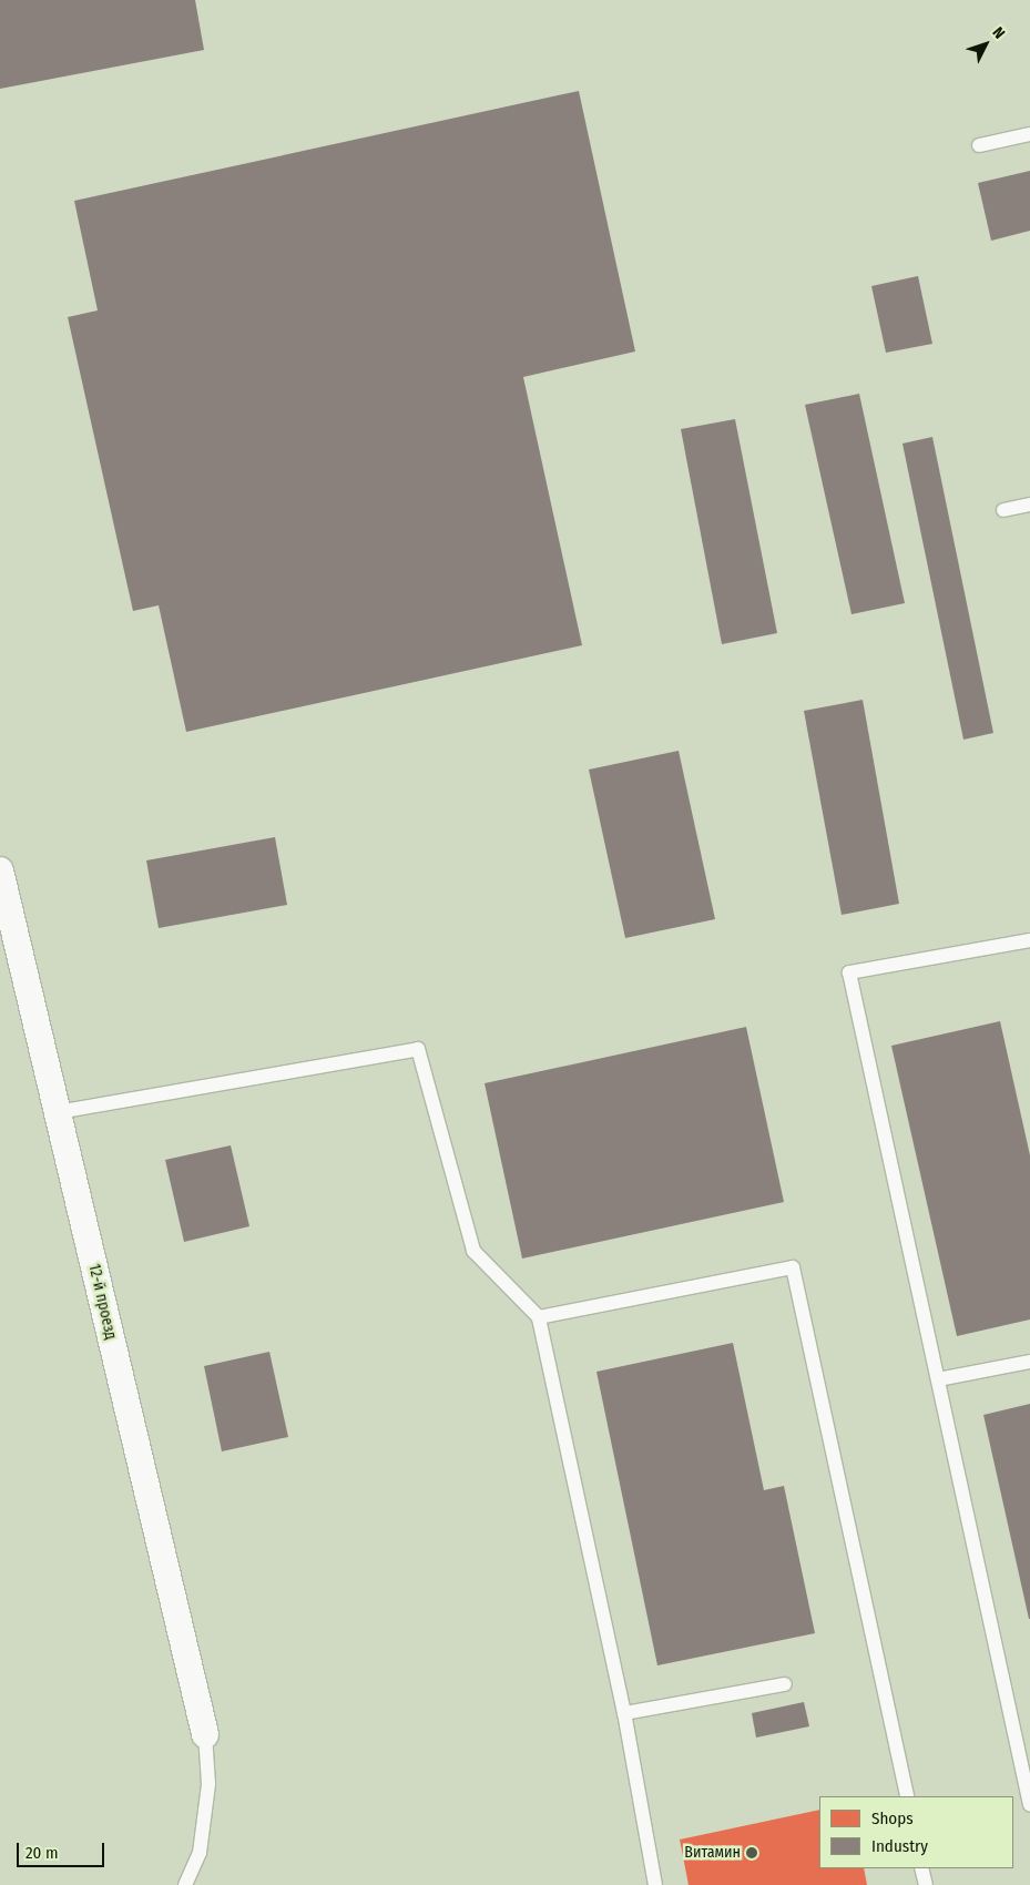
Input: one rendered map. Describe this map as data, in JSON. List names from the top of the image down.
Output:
{
  "streets": {
    "street": ["12-й проезд"]
  },
  "places": ["Витамин"],
  "legend": ["Shops", "Industry"],
  "scale_bar": "20 m",
  "north": "top right"
}
